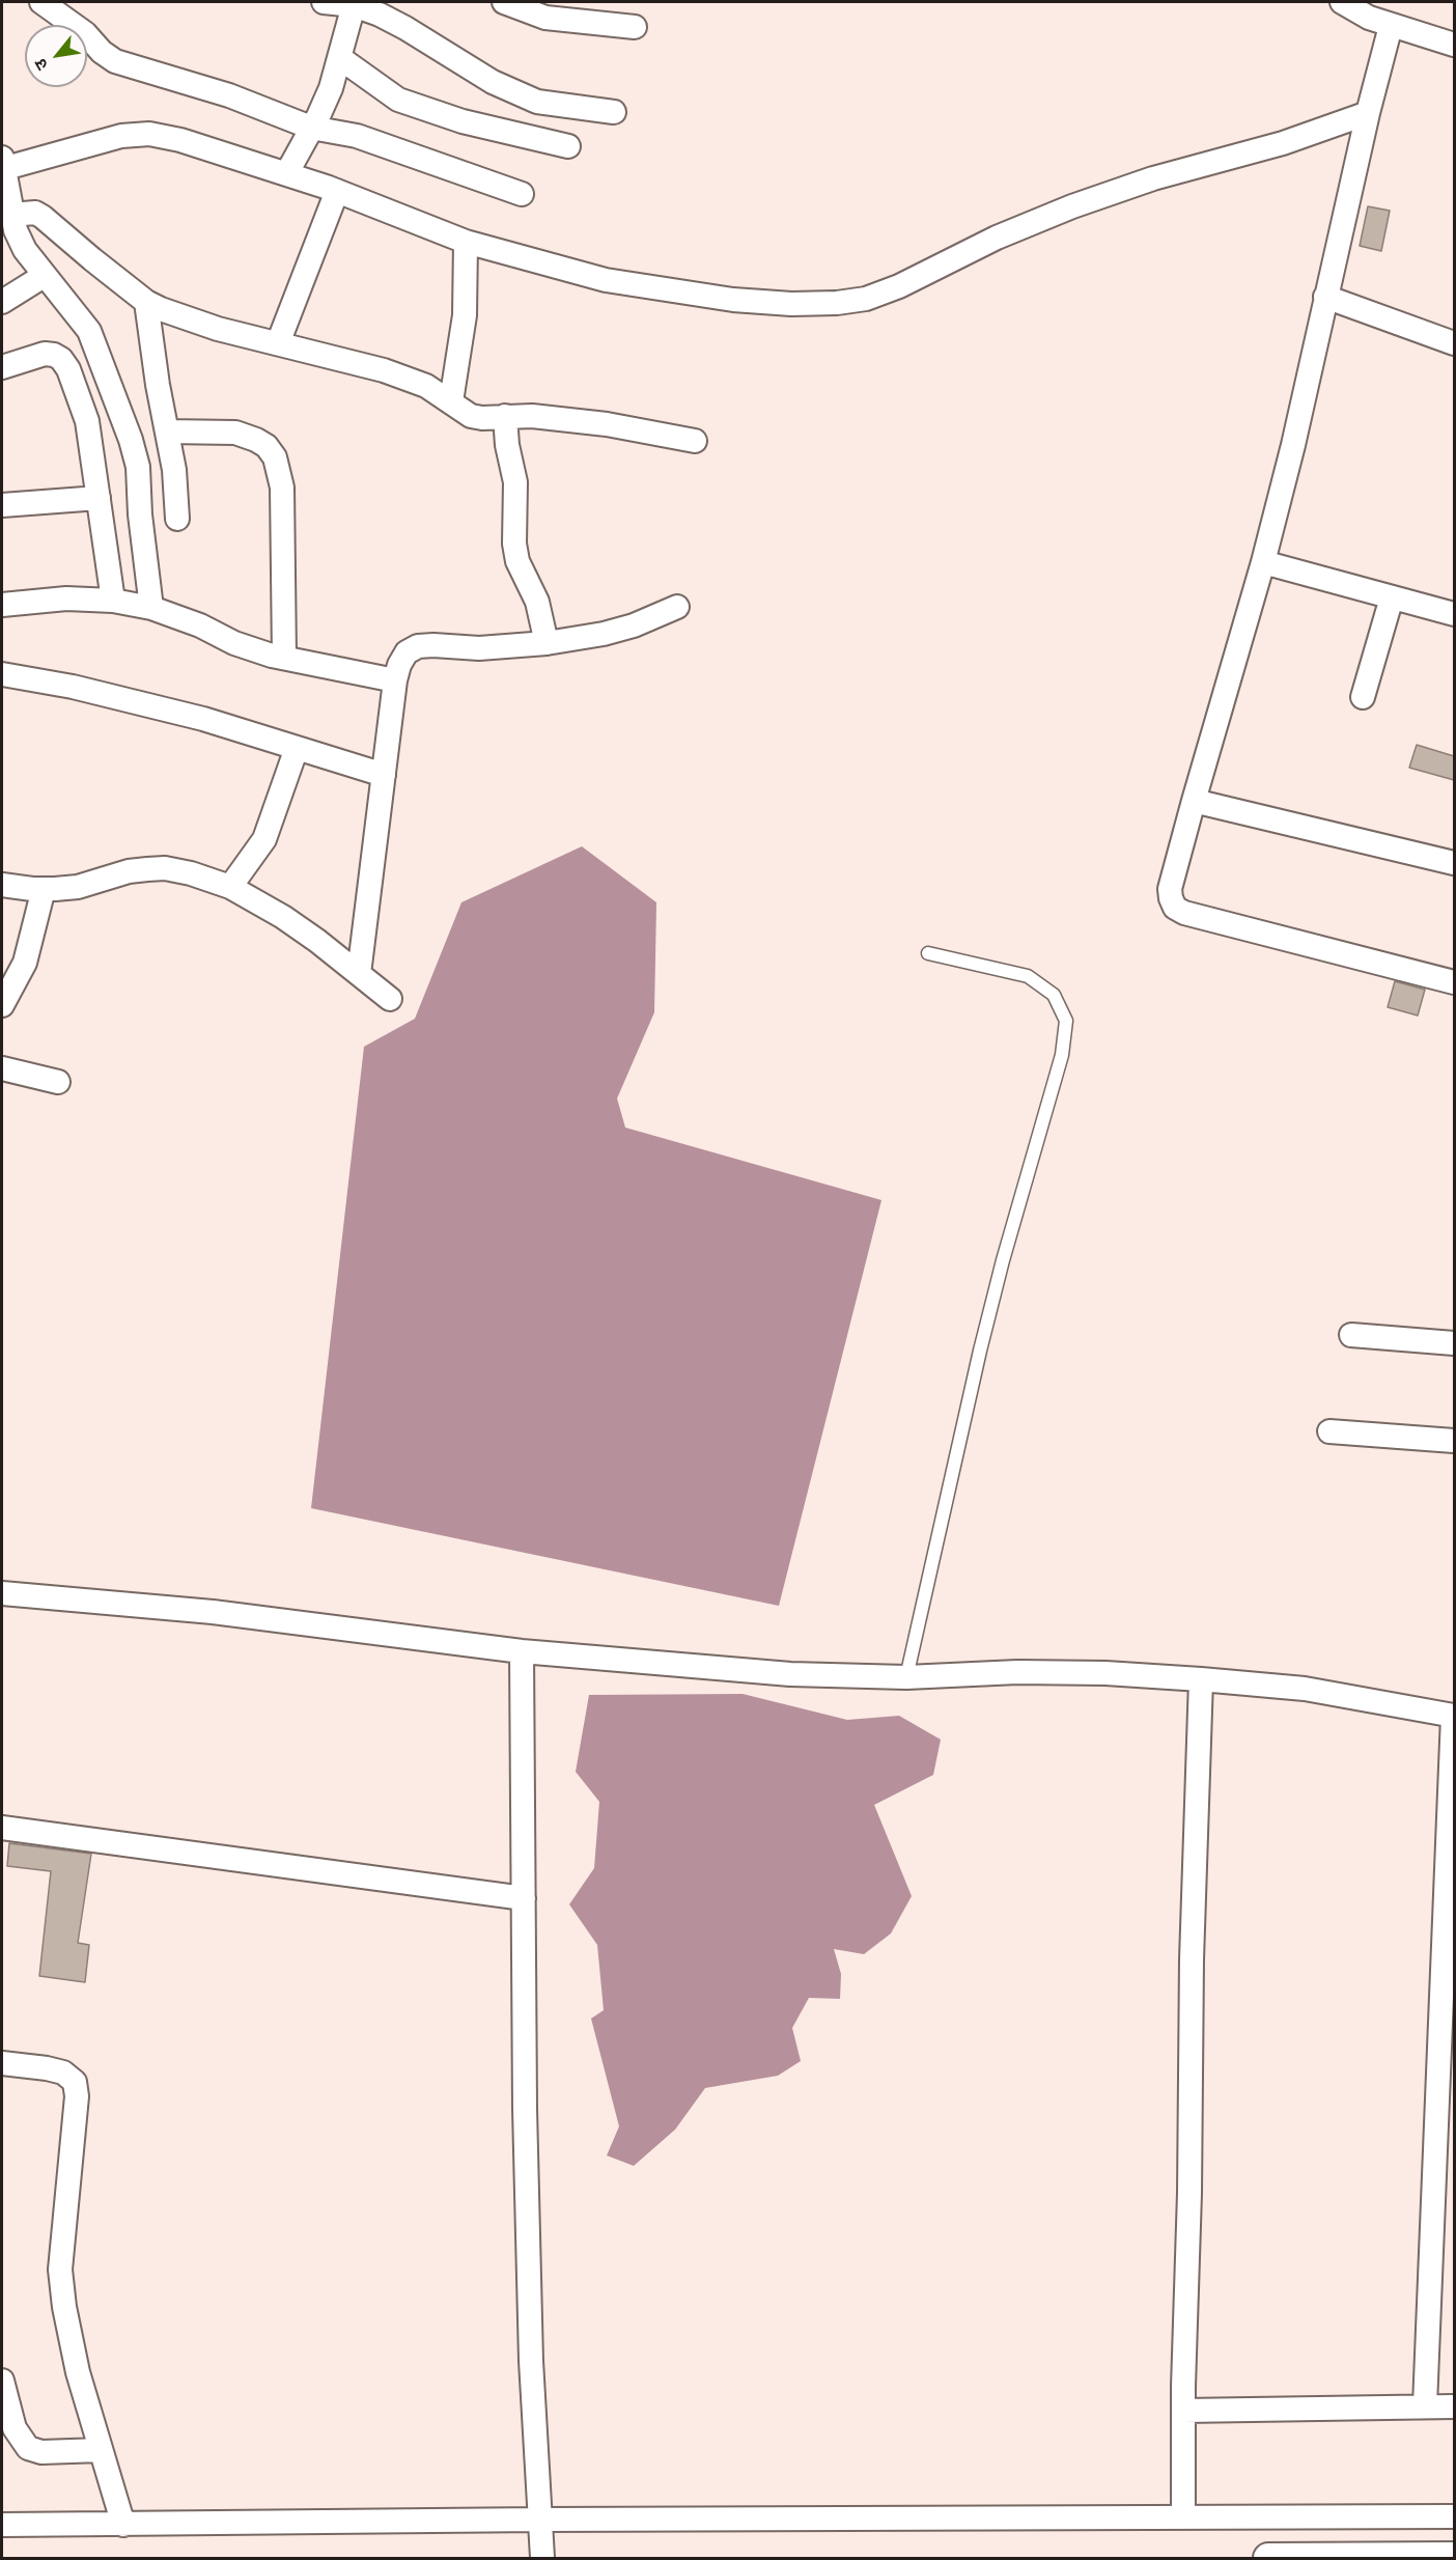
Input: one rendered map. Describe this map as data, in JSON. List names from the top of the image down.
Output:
{
  "north": "bottom left"
}
